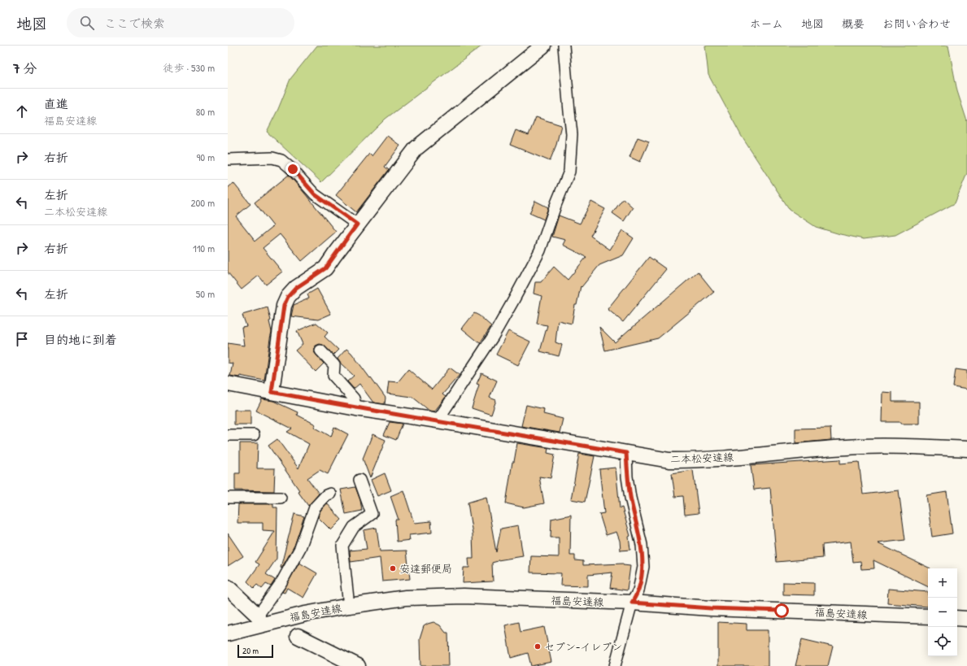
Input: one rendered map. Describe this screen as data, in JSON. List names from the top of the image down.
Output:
{
  "streets": {
    "main road": ["二本松安達線", "福島安達線"]
  },
  "places": ["安達郵便局", "セブン-イレブン"],
  "scale_bar": "20 m",
  "page": {
    "header": "地図",
    "search": "ここで検索",
    "nav": [
      "ホーム",
      "地図",
      "概要",
      "お問い合わせ"
    ],
    "heading": ["7 分", "徒歩 · 530 m"],
    "list": [
      ["直進", "福島安達線", "80 m"],
      ["右折", "90 m"],
      ["左折", "二本松安達線", "200 m"],
      ["右折", "110 m"],
      ["左折", "50 m"],
      "目的地に到着"
    ],
    "map_buttons": ["+", "−"],
    "scale": "20 m"
  }
}
